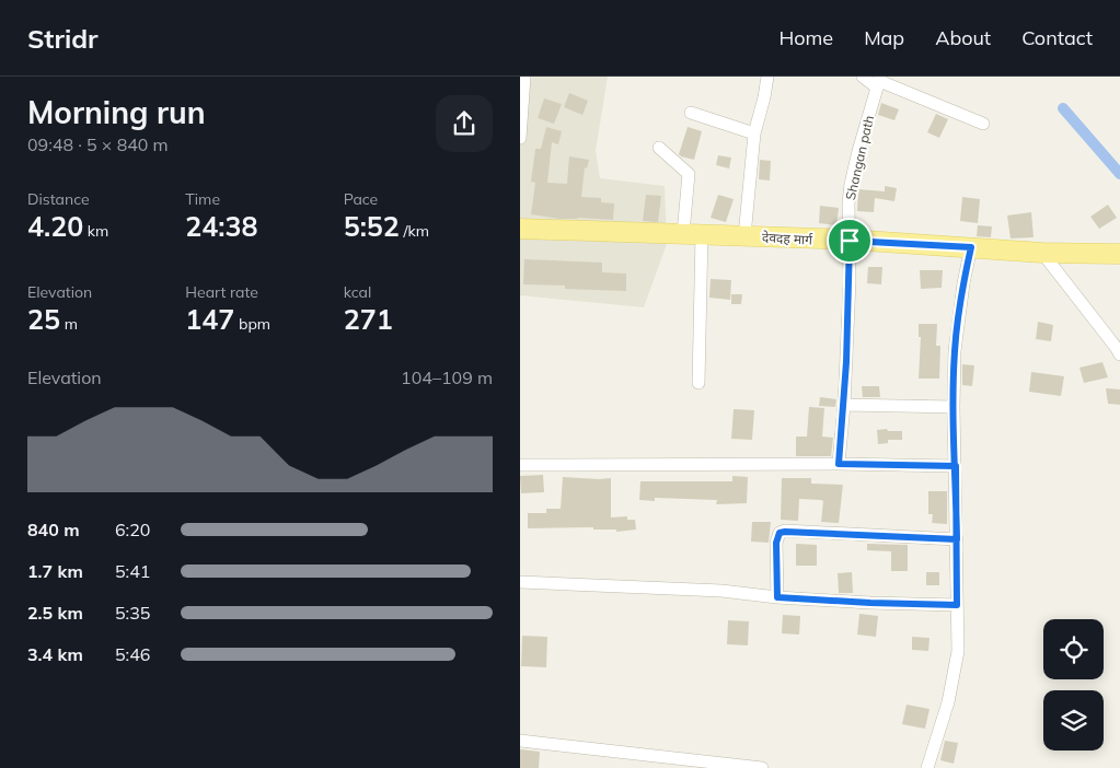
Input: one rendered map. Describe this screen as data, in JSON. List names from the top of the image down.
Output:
{
  "streets": {
    "main road": ["देवदह मार्ग"],
    "street": ["Shangan path"]
  },
  "crossings": [
    ["Shangan path", "देवदह मार्ग"]
  ],
  "page": {
    "header": "Stridr",
    "nav": [
      "Home",
      "Map",
      "About",
      "Contact"
    ],
    "heading": ["Morning run", "09:48 · 5 × 840 m"],
    "stats": [
      ["Distance", "4.20 km"],
      ["Time", "24:38"],
      ["Pace", "5:52 /km"],
      ["Elevation", "25 m"],
      ["Heart rate", "147 bpm"],
      ["kcal", "271"]
    ],
    "chart": ["Elevation", "104–109 m"],
    "list": [
      {
        "name": "840 m",
        "note": "6:20"
      },
      {
        "name": "1.7 km",
        "note": "5:41"
      },
      {
        "name": "2.5 km",
        "note": "5:35"
      },
      {
        "name": "3.4 km",
        "note": "5:46"
      }
    ]
  }
}
